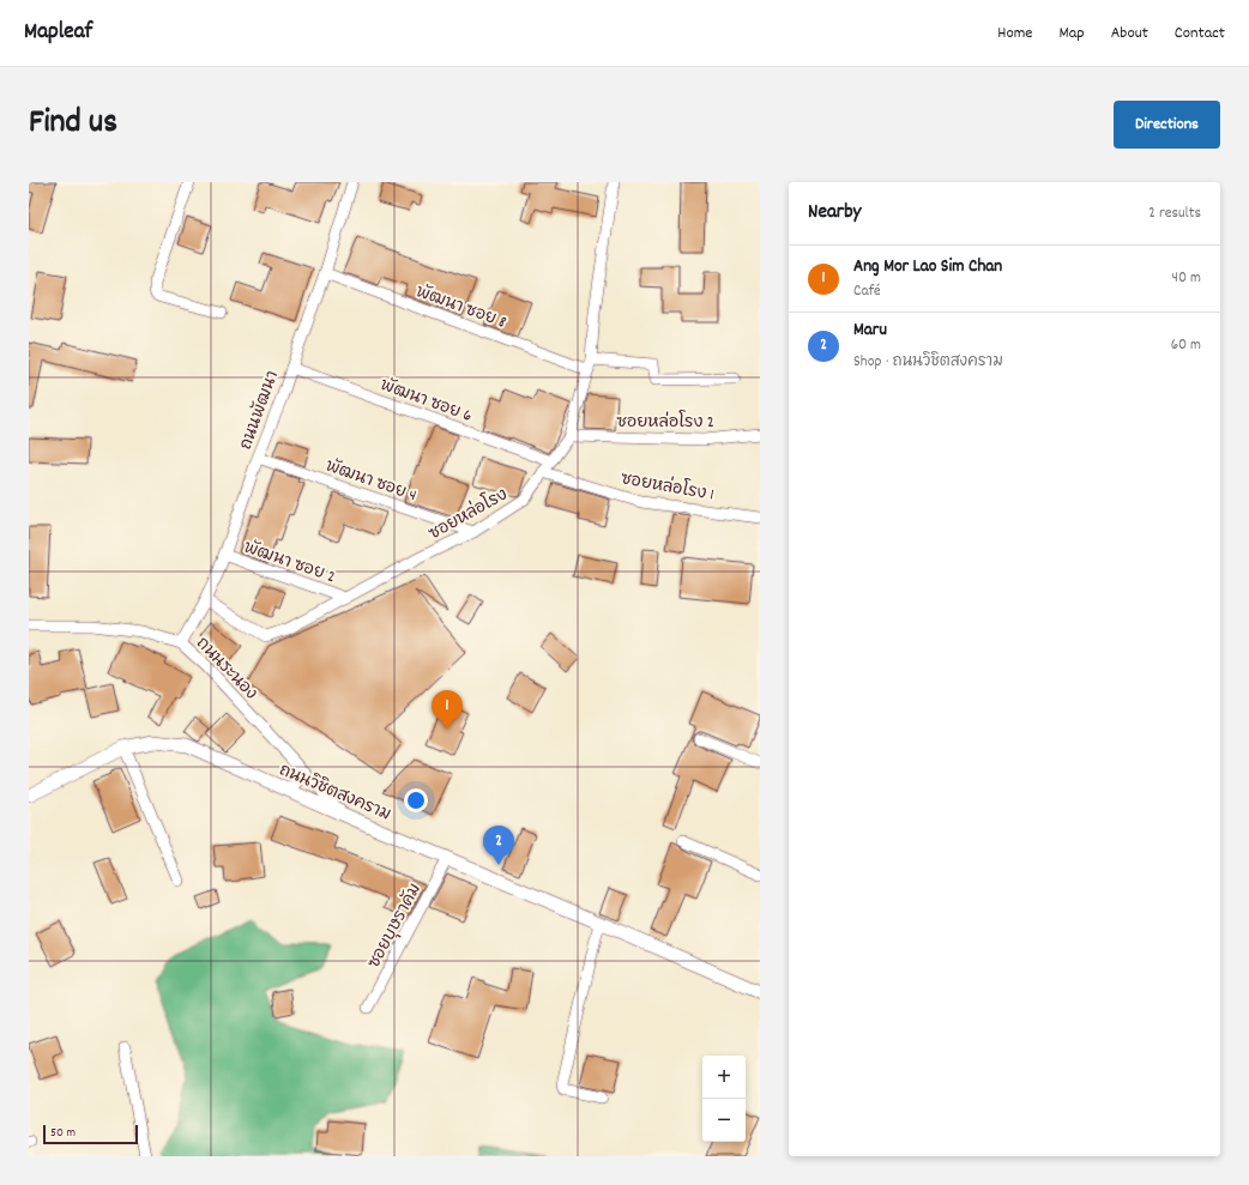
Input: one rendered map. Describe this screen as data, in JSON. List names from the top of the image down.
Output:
{
  "streets": {
    "street": [
      "พัฒนา ซอย 8",
      "พัฒนา ซอย 6",
      "ถนนพัฒนา",
      "ซอยหล่อโรง 2",
      "พัฒนา ซอย 4",
      "ซอยหล่อโรง 1",
      "ซอยหล่อโรง",
      "พัฒนา ซอย 2",
      "ถนนระนอง",
      "ถนนวิชิตสงคราม",
      "ซอยบุษราคัม"
    ]
  },
  "crossings": [
    ["พัฒนา ซอย 8", "ถนนพัฒนา"],
    ["พัฒนา ซอย 8", "ซอยหล่อโรง"],
    ["พัฒนา ซอย 6", "ถนนพัฒนา"],
    ["พัฒนา ซอย 6", "ซอยหล่อโรง"],
    ["ถนนพัฒนา", "พัฒนา ซอย 4"],
    ["ถนนพัฒนา", "ซอยหล่อโรง"],
    ["ถนนพัฒนา", "พัฒนา ซอย 2"],
    ["ถนนพัฒนา", "ถนนระนอง"],
    ["ซอยหล่อโรง 2", "ซอยหล่อโรง"],
    ["พัฒนา ซอย 4", "ซอยหล่อโรง"],
    ["ซอยหล่อโรง 1", "ซอยหล่อโรง"],
    ["ซอยหล่อโรง", "พัฒนา ซอย 2"],
    ["ถนนระนอง", "ถนนวิชิตสงคราม"],
    ["ถนนวิชิตสงคราม", "ซอยบุษราคัม"]
  ],
  "scale_bar": "50 m",
  "page": {
    "header": "Mapleaf",
    "nav": [
      "Home",
      "Map",
      "About",
      "Contact"
    ],
    "title": "Find us",
    "buttons": "Directions",
    "heading": ["Nearby", "2 results"],
    "list": [
      {
        "mark": "1",
        "name": "Ang Mor Lao Sim Chan",
        "note": "Café",
        "value": "40 m"
      },
      {
        "mark": "2",
        "name": "Maru",
        "note": "Shop · ถนนวิชิตสงคราม",
        "value": "60 m"
      }
    ],
    "pins": ["1", "2"],
    "map_buttons": ["+", "−"],
    "scale": "50 m"
  }
}
